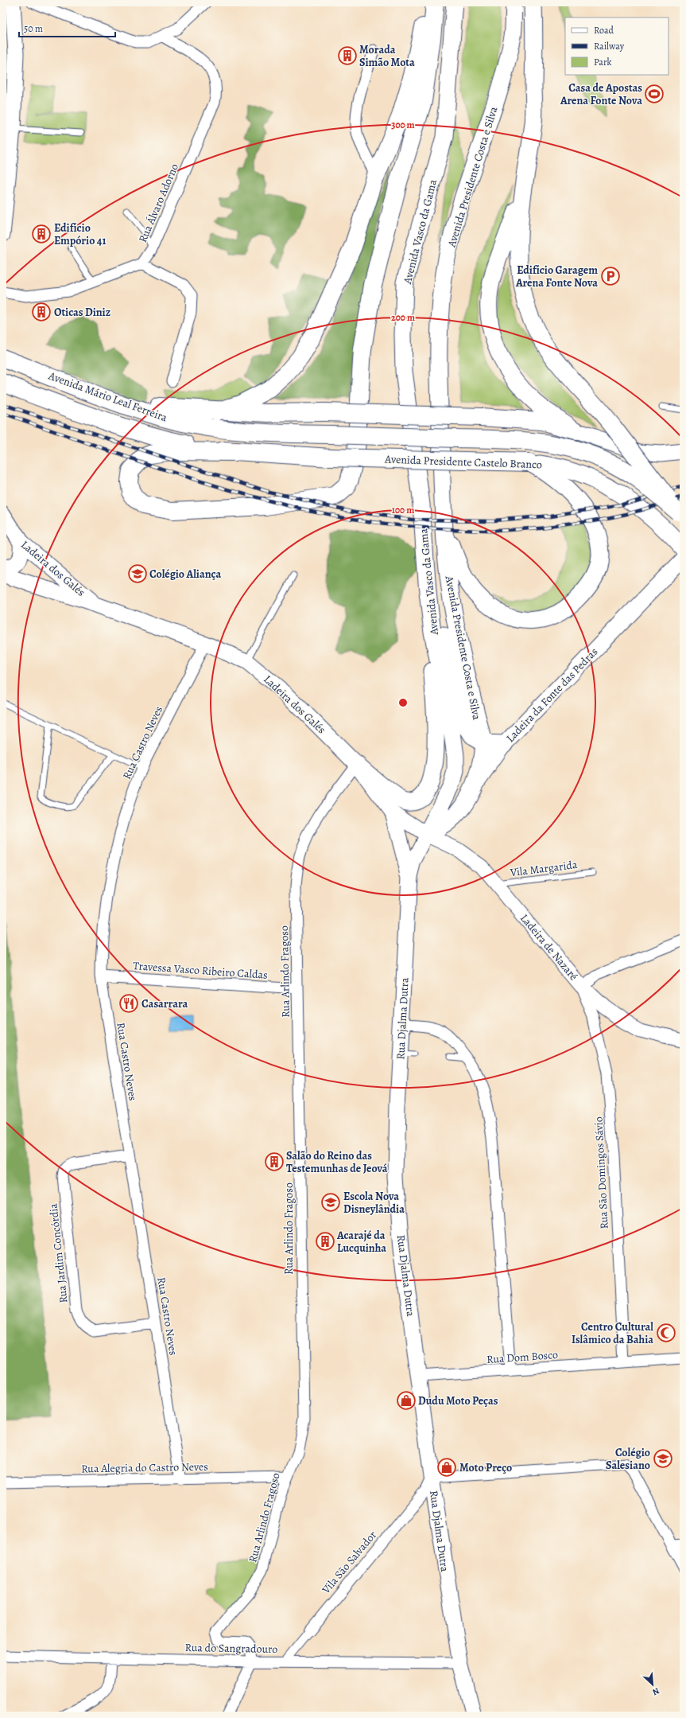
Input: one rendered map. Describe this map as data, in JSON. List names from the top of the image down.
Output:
{
  "streets": {
    "highway": ["Avenida Mário Leal Ferreira", "Avenida Presidente Castelo Branco"],
    "main road": [
      "Avenida Presidente Costa e Silva",
      "Avenida Vasco da Gama",
      "Ladeira dos Galés",
      "Ladeira da Fonte das Pedras",
      "Rua Djalma Dutra"
    ],
    "street": [
      "Rua Álvaro Adorno",
      "Rua Castro Neves",
      "Ladeira de Nazaré",
      "Travessa Vasco Ribeiro Caldas",
      "Rua Arlindo Fragoso",
      "Rua São Domingos Sávio",
      "Rua Jardim Concórdia",
      "Rua Dom Bosco",
      "Rua Alegria do Castro Neves",
      "Vila São Salvador",
      "Rua do Sangradouro"
    ],
    "lane": ["Vila Margarida"]
  },
  "crossings": [
    ["Avenida Presidente Costa e Silva", "Ladeira da Fonte das Pedras"],
    ["Avenida Vasco da Gama", "Ladeira dos Galés"],
    ["Avenida Vasco da Gama", "Ladeira da Fonte das Pedras"],
    ["Avenida Vasco da Gama", "Ladeira de Nazaré"],
    ["Avenida Vasco da Gama", "Rua Djalma Dutra"],
    ["Avenida Mário Leal Ferreira", "Avenida Presidente Castelo Branco"],
    ["Ladeira dos Galés", "Ladeira da Fonte das Pedras"],
    ["Ladeira dos Galés", "Rua Castro Neves"],
    ["Ladeira dos Galés", "Ladeira de Nazaré"],
    ["Ladeira dos Galés", "Rua Arlindo Fragoso"],
    ["Ladeira dos Galés", "Rua Djalma Dutra"],
    ["Ladeira da Fonte das Pedras", "Ladeira de Nazaré"],
    ["Ladeira da Fonte das Pedras", "Rua Djalma Dutra"],
    ["Rua Castro Neves", "Travessa Vasco Ribeiro Caldas"],
    ["Rua Castro Neves", "Rua Jardim Concórdia"],
    ["Rua Castro Neves", "Rua Alegria do Castro Neves"],
    ["Vila Margarida", "Ladeira de Nazaré"],
    ["Ladeira de Nazaré", "Rua Djalma Dutra"],
    ["Ladeira de Nazaré", "Rua São Domingos Sávio"],
    ["Travessa Vasco Ribeiro Caldas", "Rua Arlindo Fragoso"],
    ["Rua Arlindo Fragoso", "Rua Alegria do Castro Neves"],
    ["Rua Arlindo Fragoso", "Rua do Sangradouro"],
    ["Rua Djalma Dutra", "Rua Dom Bosco"],
    ["Rua Djalma Dutra", "Vila São Salvador"],
    ["Rua Djalma Dutra", "Rua do Sangradouro"],
    ["Rua São Domingos Sávio", "Rua Dom Bosco"],
    ["Vila São Salvador", "Rua do Sangradouro"]
  ],
  "places": {
    "building": [
      "Morada Simão Mota",
      "Edifício Empório 41",
      "Oticas Diniz",
      "Salão do Reino das Testemunhas de Jeová",
      "Acarajé da Lucquinha"
    ],
    "sports": ["Casa de Apostas Arena Fonte Nova"],
    "parking": ["Edifício Garagem Arena Fonte Nova"],
    "school or university": ["Colégio Aliança", "Escola Nova Disneylândia", "Colégio Salesiano"],
    "restaurant": ["Casarrara"],
    "mosque": ["Centro Cultural Islâmico da Bahia"],
    "shop": ["Dudu Moto Peças", "Moto Preço"]
  },
  "legend": ["Road", "Railway", "Park"],
  "scale_bar": "50 m",
  "north": "bottom right",
  "rings": ["300 m", "200 m", "100 m"]
}
